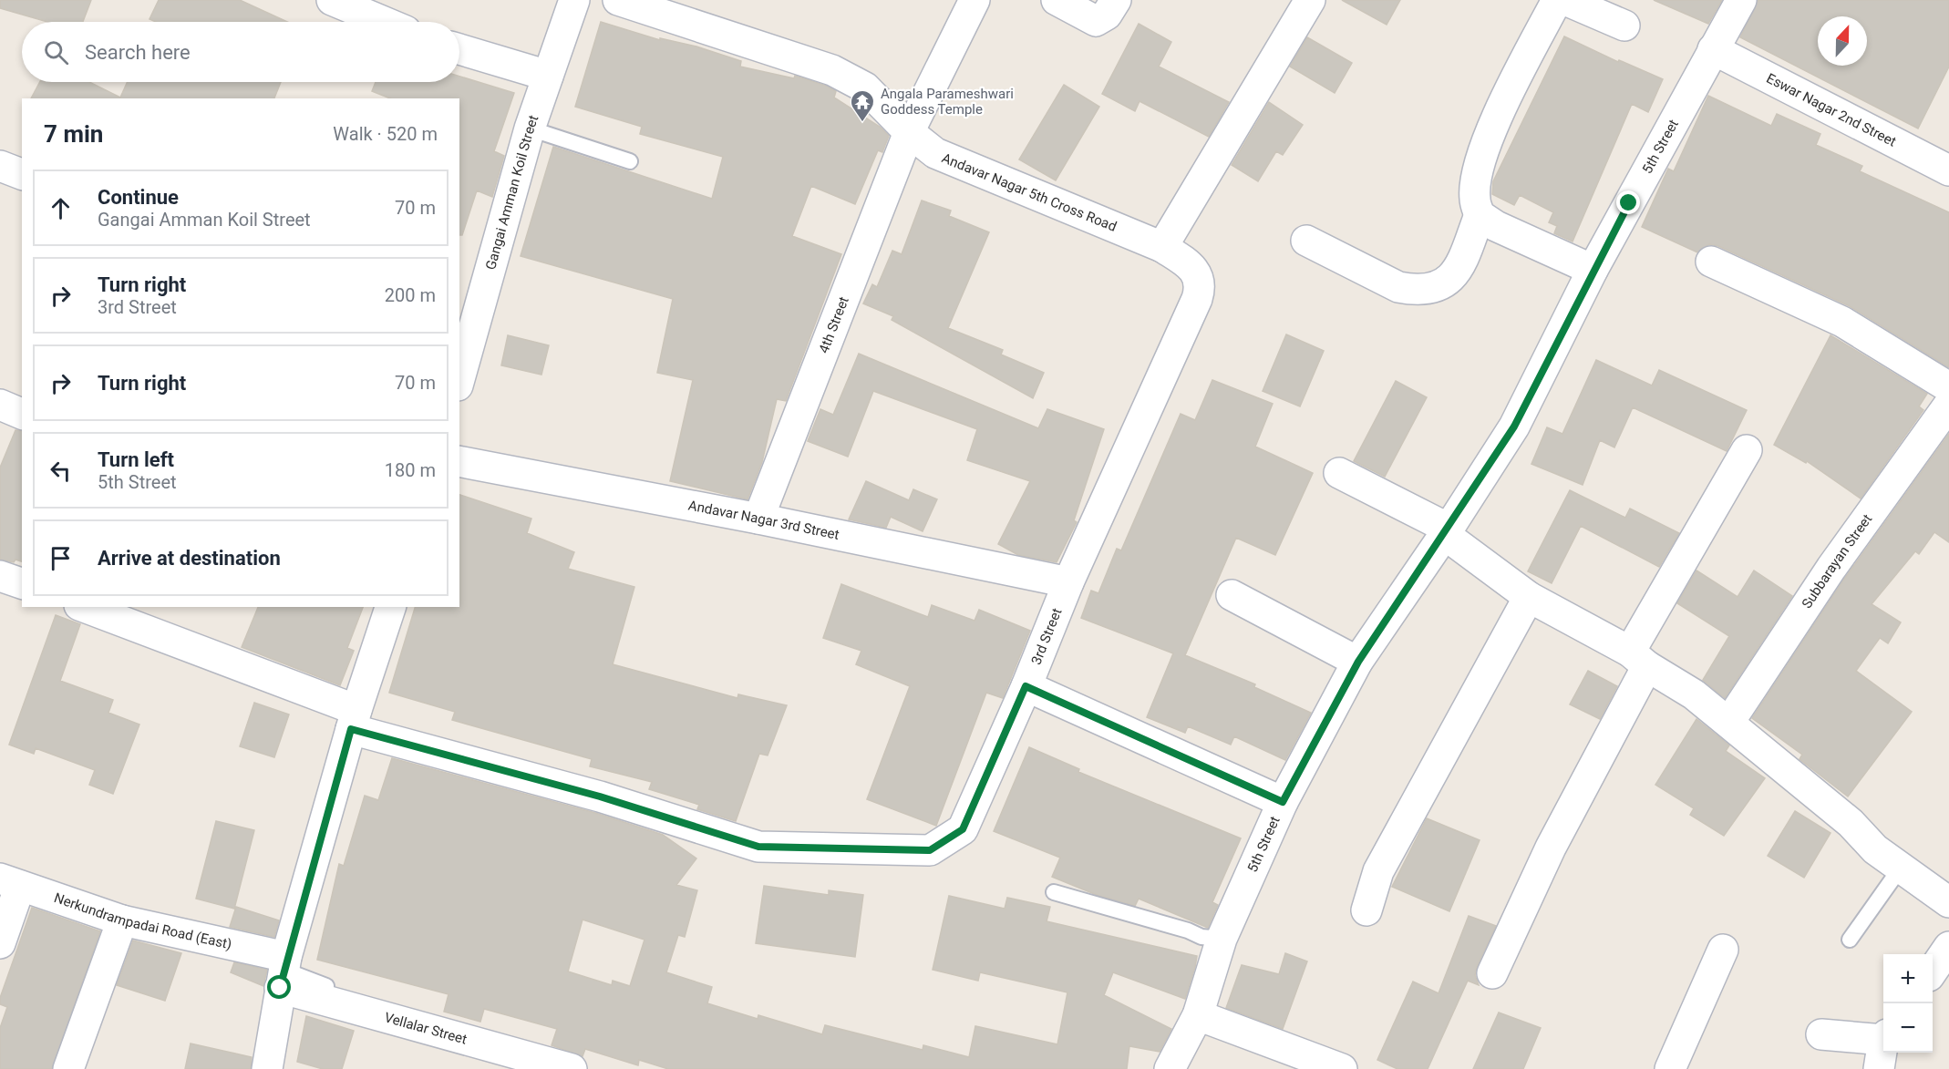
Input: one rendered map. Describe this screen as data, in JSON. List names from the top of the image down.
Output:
{
  "streets": {
    "street": [
      "Eswar Nagar 2nd Street",
      "5th Street",
      "Gangai Amman Koil Street",
      "Andavar Nagar 5th Cross Road",
      "4th Street",
      "Andavar Nagar 3rd Street",
      "Subbarayan Street",
      "3rd Street",
      "Nerkundrampadai Road (East)",
      "Vellalar Street"
    ]
  },
  "crossings": [
    ["Eswar Nagar 2nd Street", "5th Street"],
    ["Andavar Nagar 5th Cross Road", "4th Street"],
    ["Andavar Nagar 5th Cross Road", "3rd Street"],
    ["4th Street", "Andavar Nagar 3rd Street"],
    ["Andavar Nagar 3rd Street", "3rd Street"],
    ["Nerkundrampadai Road (East)", "Vellalar Street"]
  ],
  "places": {
    "temple": ["Angala Parameshwari Goddess Temple"]
  },
  "north": "top",
  "page": {
    "search": "Search here",
    "heading": ["7 min", "Walk · 520 m"],
    "list": [
      ["Continue", "Gangai Amman Koil Street", "70 m"],
      ["Turn right", "3rd Street", "200 m"],
      ["Turn right", "70 m"],
      ["Turn left", "5th Street", "180 m"],
      "Arrive at destination"
    ],
    "map_buttons": ["+", "−"]
  }
}
